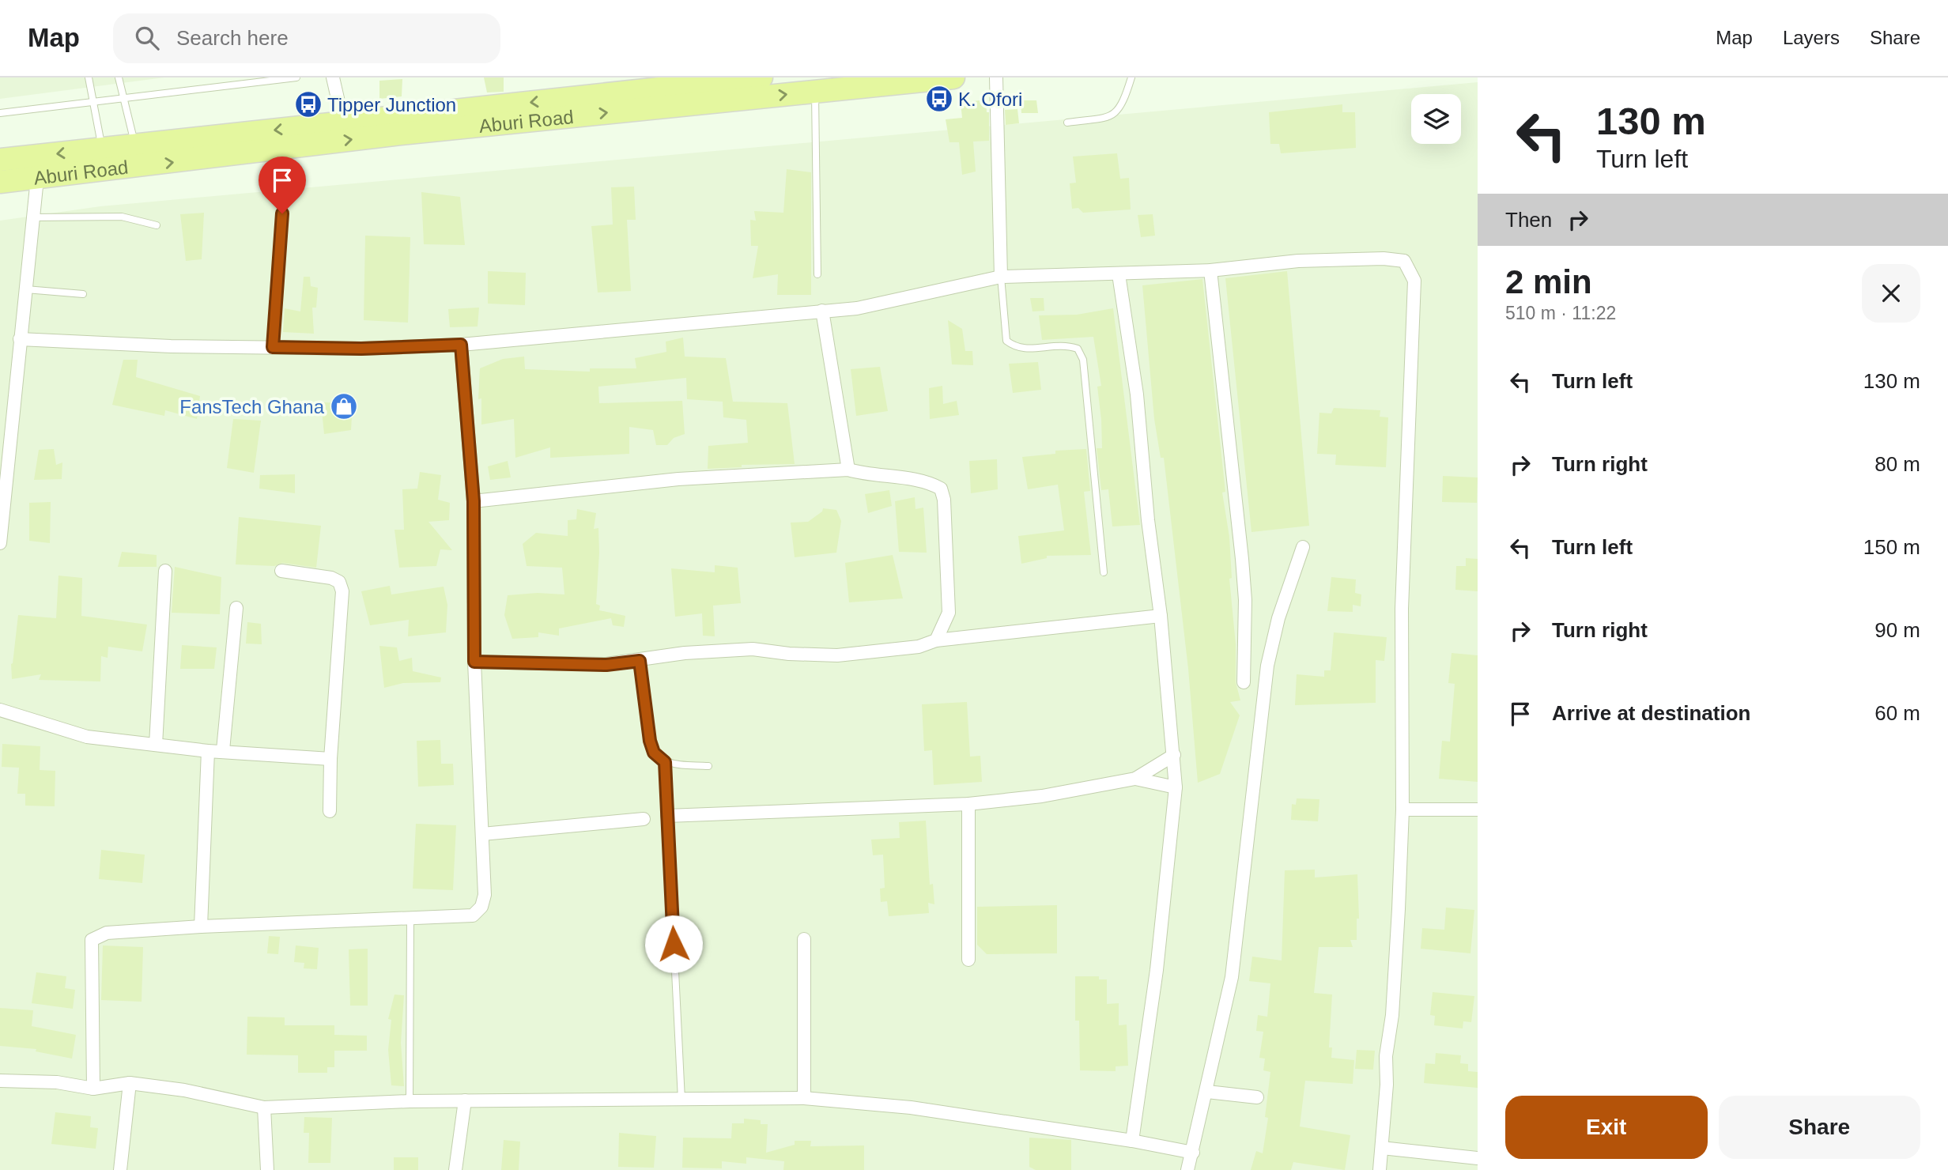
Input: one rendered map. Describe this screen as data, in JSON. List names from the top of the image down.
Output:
{
  "streets": {
    "highway": ["Aburi Road"]
  },
  "places": {
    "bus stop": ["K. Ofori", "Tipper Junction"],
    "shop": ["FansTech Ghana"]
  },
  "page": {
    "header": "Map",
    "search": "Search here",
    "nav": ["Map", "Layers", "Share"],
    "turn": ["130 m", "Turn left"],
    "then": "Then",
    "heading": ["2 min", "510 m · 11:22"],
    "list": [
      {
        "name": "Turn left",
        "value": "130 m"
      },
      {
        "name": "Turn right",
        "value": "80 m"
      },
      {
        "name": "Turn left",
        "value": "150 m"
      },
      {
        "name": "Turn right",
        "value": "90 m"
      },
      {
        "name": "Arrive at destination",
        "value": "60 m"
      }
    ],
    "buttons": ["Exit", "Share"]
  }
}
